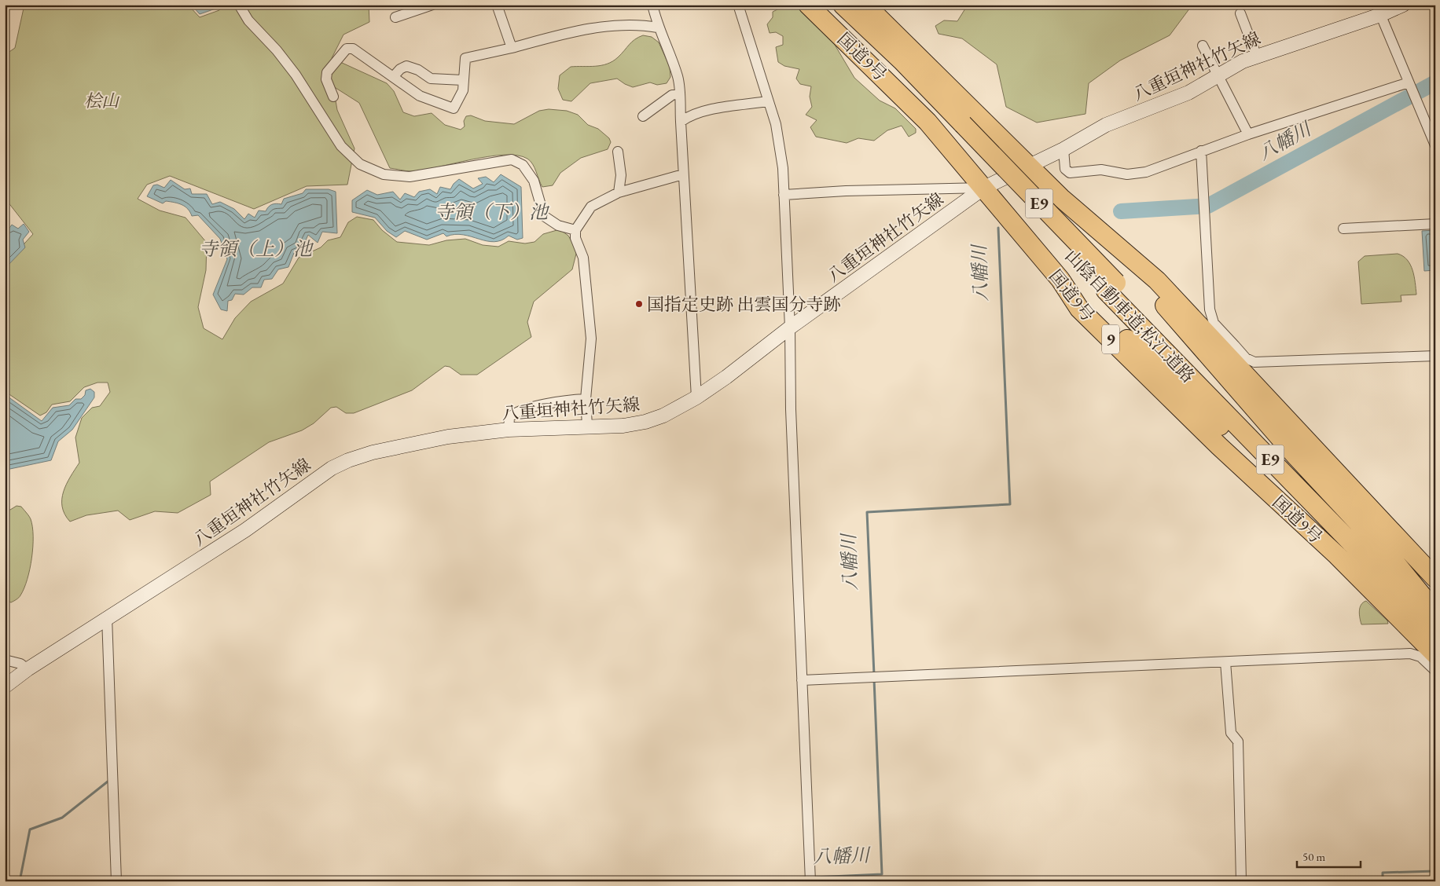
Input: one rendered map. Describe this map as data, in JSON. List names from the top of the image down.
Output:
{
  "streets": {
    "highway": [
      "国道9号",
      "E9",
      "山陰自動車道;松江道路",
      "9"
    ],
    "main road": ["八重垣神社竹矢線"]
  },
  "crossings": [
    ["国道9号", "八重垣神社竹矢線"]
  ],
  "water": ["八幡川", "寺領（下）池", "寺領（上）池"],
  "parks": ["桧山"],
  "places": ["国指定史跡 出雲国分寺跡"],
  "scale_bar": "50 m"
}
